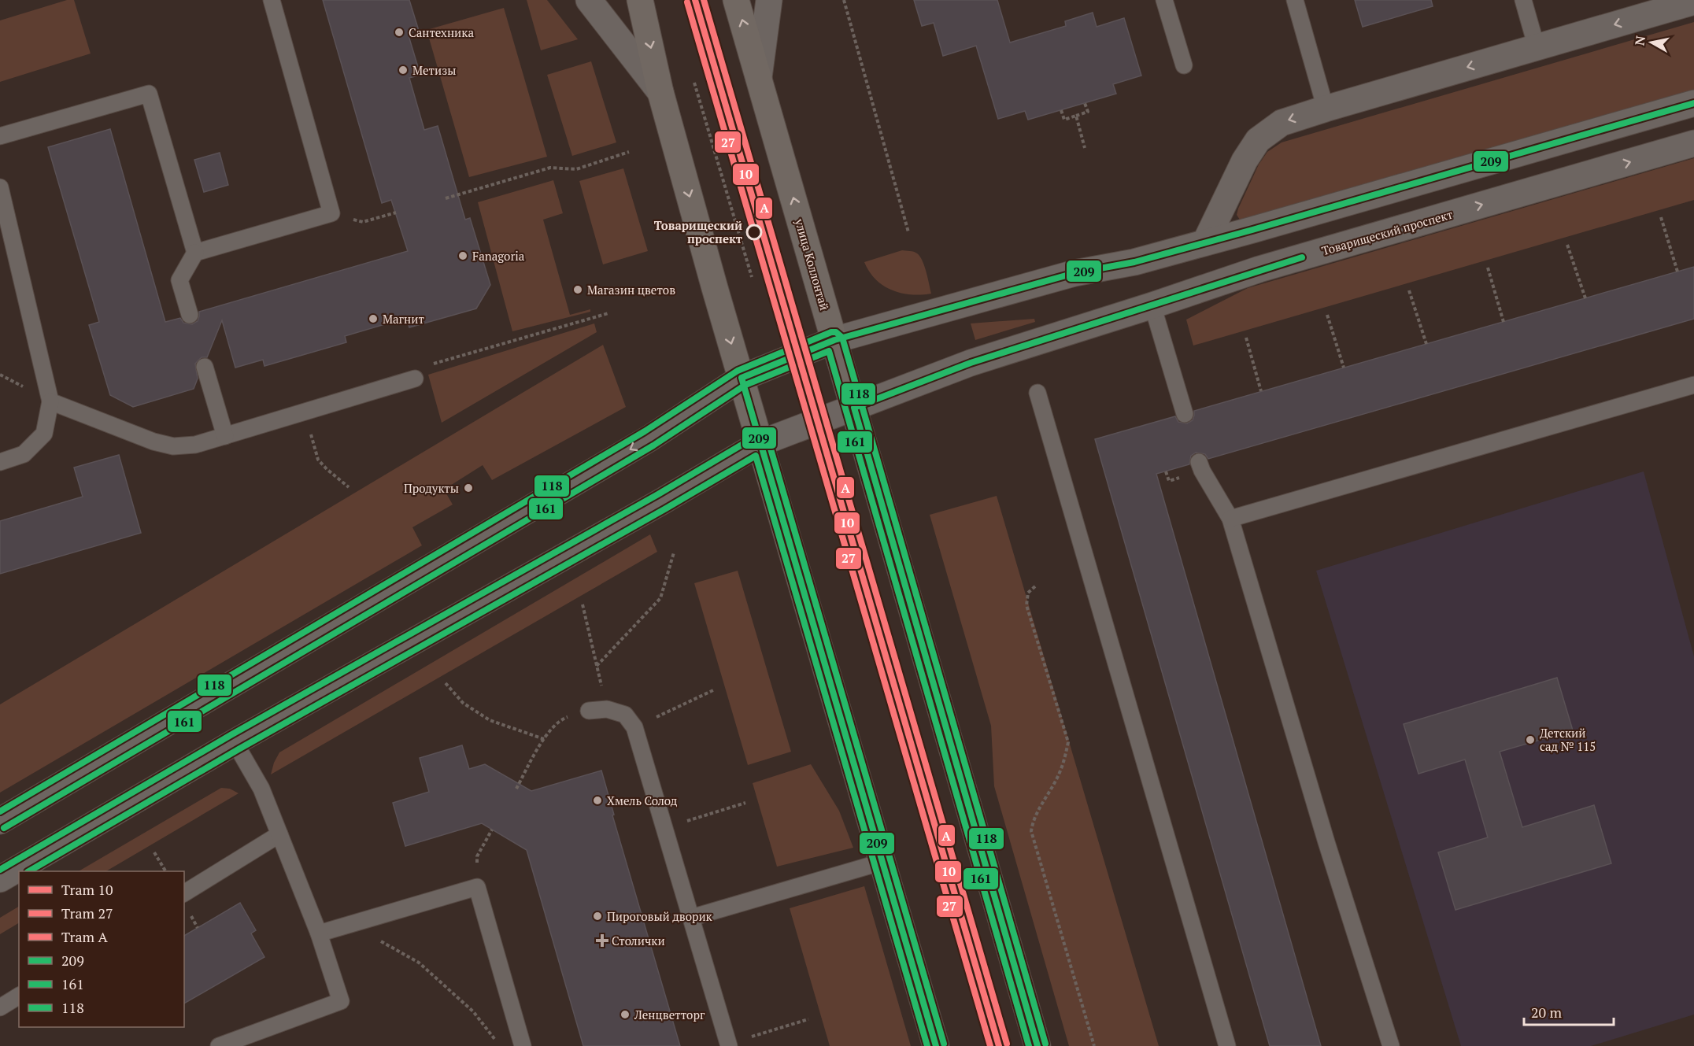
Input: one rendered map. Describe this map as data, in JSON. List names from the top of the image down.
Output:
{
  "streets": {
    "main road": ["улица Коллонтай"],
    "street": ["Товарищеский проспект"]
  },
  "crossings": [
    ["Товарищеский проспект", "улица Коллонтай"]
  ],
  "places": {
    "other": [
      "Сантехника",
      "Метизы",
      "Товарищеский проспект",
      "Fanagoria",
      "Магазин цветов",
      "Магнит",
      "Продукты",
      "Детский сад № 115",
      "Хмель Солод",
      "Пироговый дворик",
      "Ленцветторг"
    ],
    "health": ["Столички"]
  },
  "lines": [
    "tram line 10",
    "tram line А",
    "tram line 27",
    "transit line 209",
    "transit line 118",
    "transit line 161"
  ],
  "legend": [
    "Tram 10",
    "Tram 27",
    "Tram А",
    "209",
    "161",
    "118"
  ],
  "scale_bar": "20 m",
  "north": "left"
}
